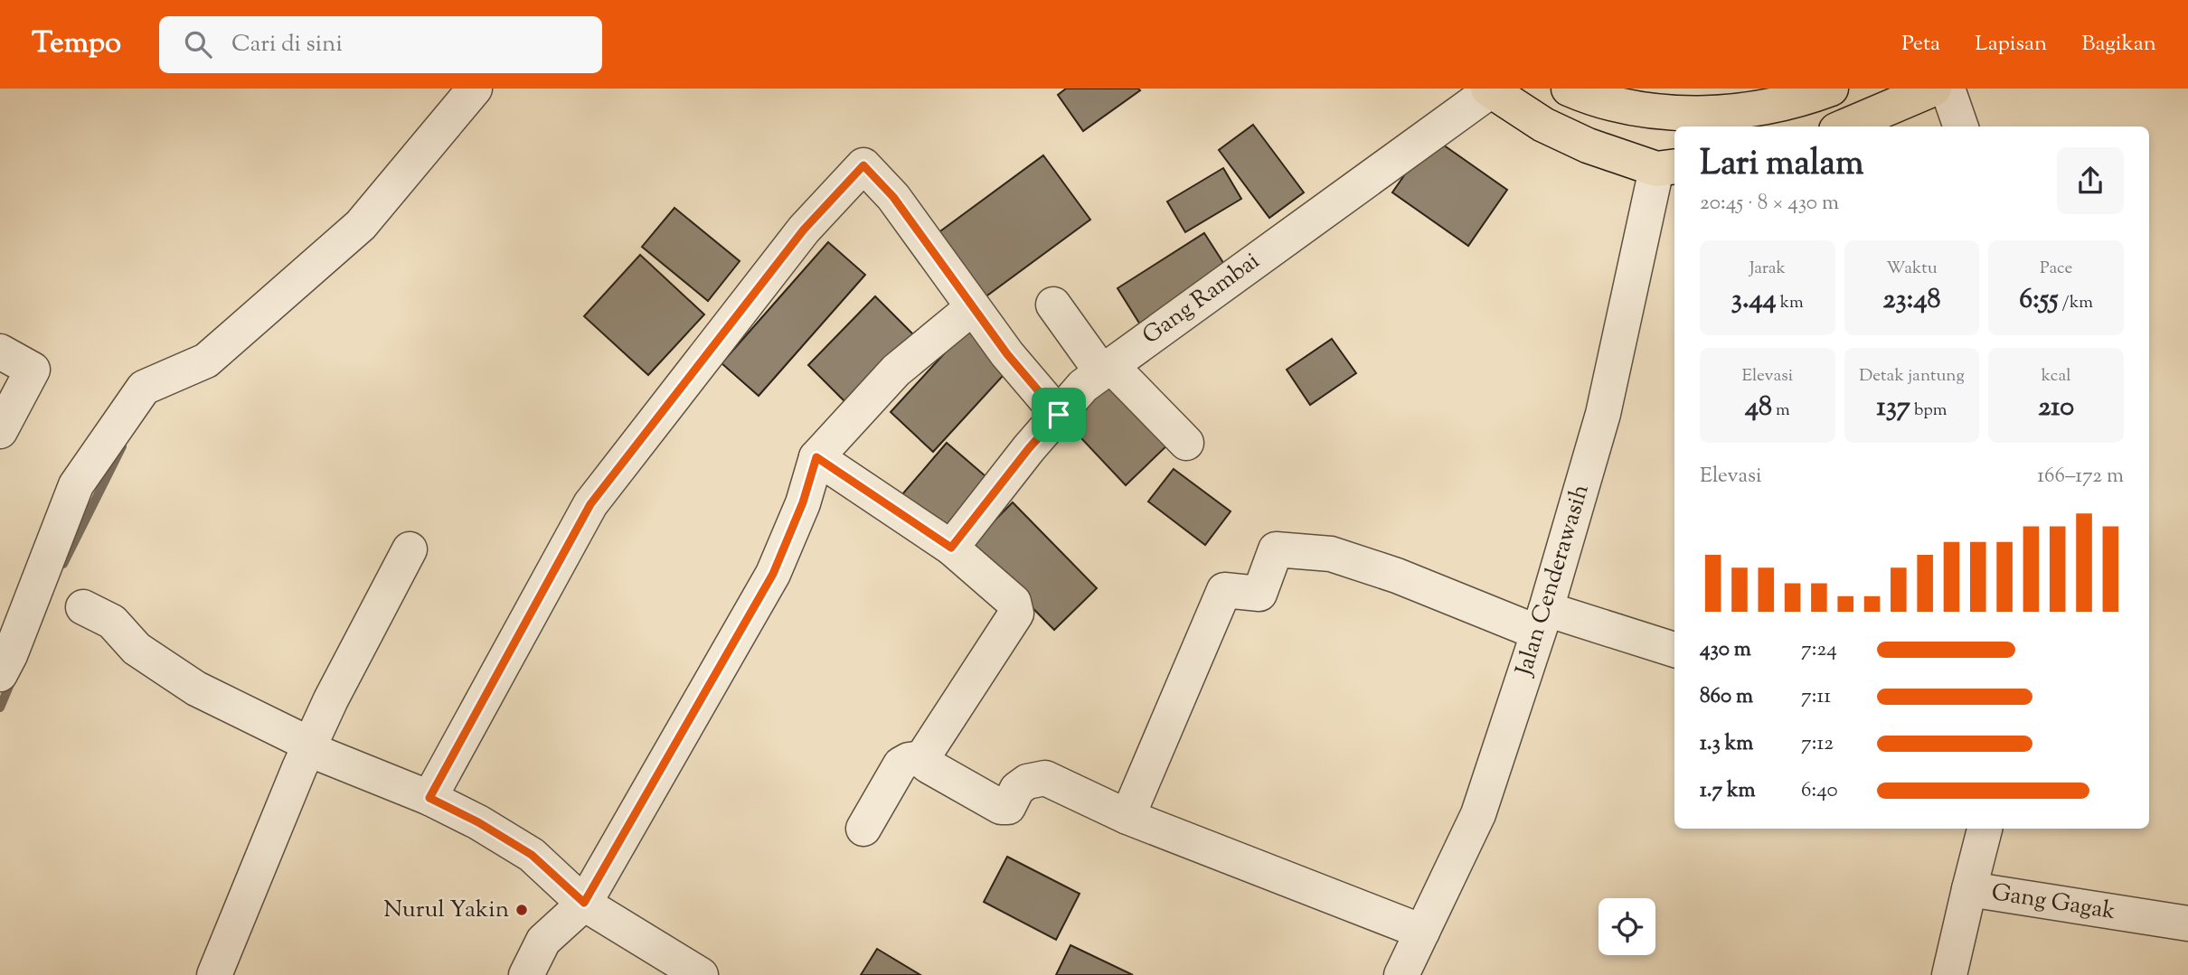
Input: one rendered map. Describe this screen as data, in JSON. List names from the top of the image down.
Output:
{
  "streets": {
    "street": ["Gang Rambai", "Jalan Cenderawasih", "Gang Gagak"]
  },
  "places": ["Nurul Yakin"],
  "page": {
    "header": "Tempo",
    "search": "Cari di sini",
    "nav": ["Peta", "Lapisan", "Bagikan"],
    "heading": ["Lari malam", "20:45 · 8 × 430 m"],
    "stats": [
      ["Jarak", "3.44 km"],
      ["Waktu", "23:48"],
      ["Pace", "6:55 /km"],
      ["Elevasi", "48 m"],
      ["Detak jantung", "137 bpm"],
      ["kcal", "210"]
    ],
    "chart": ["Elevasi", "166–172 m"],
    "list": [
      {
        "name": "430 m",
        "note": "7:24"
      },
      {
        "name": "860 m",
        "note": "7:11"
      },
      {
        "name": "1.3 km",
        "note": "7:12"
      },
      {
        "name": "1.7 km",
        "note": "6:40"
      }
    ]
  }
}
